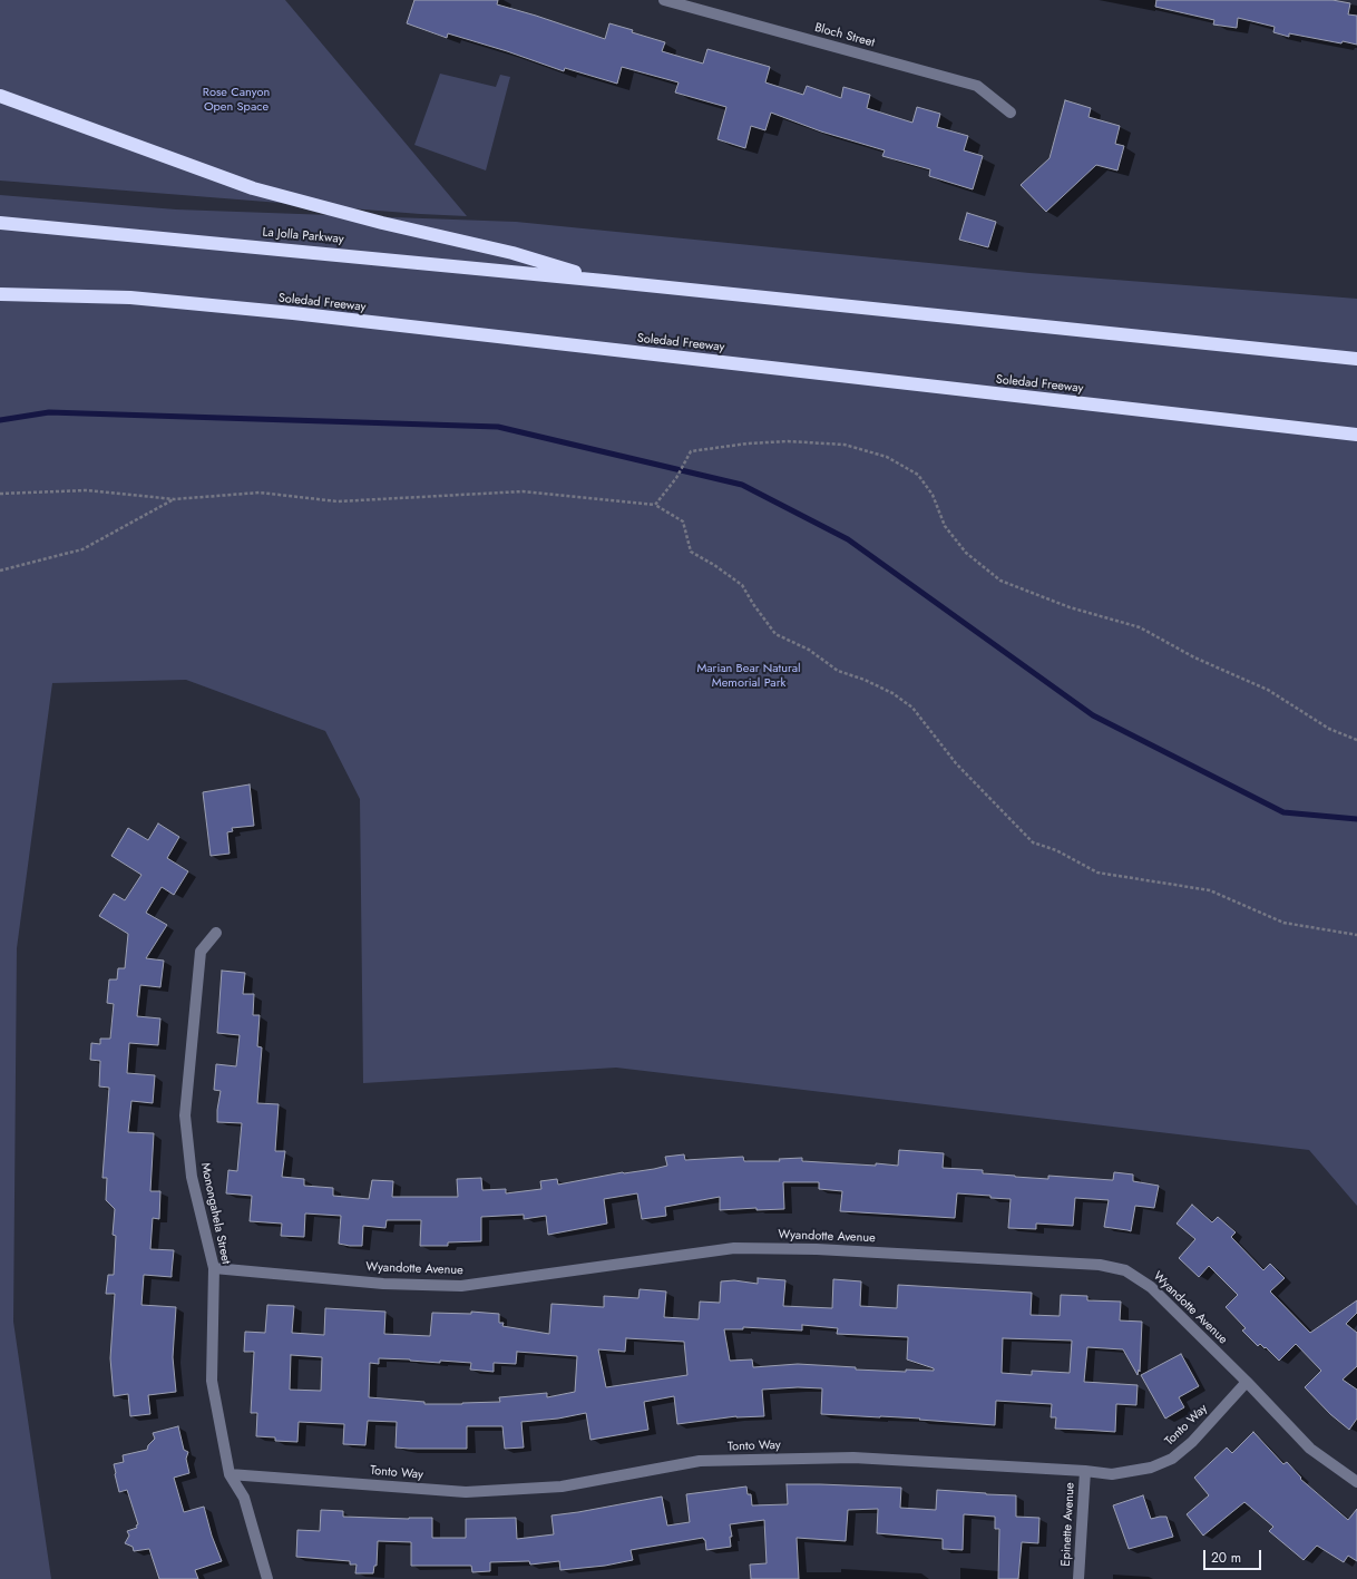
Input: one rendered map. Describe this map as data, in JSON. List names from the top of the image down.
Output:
{
  "streets": {
    "highway": ["La Jolla Parkway", "Soledad Freeway"],
    "street": [
      "Bloch Street",
      "Monongahela Street",
      "Wyandotte Avenue",
      "Tonto Way",
      "Epinette Avenue"
    ]
  },
  "crossings": [
    ["Monongahela Street", "Wyandotte Avenue"],
    ["Monongahela Street", "Tonto Way"],
    ["Wyandotte Avenue", "Tonto Way"],
    ["Tonto Way", "Epinette Avenue"]
  ],
  "parks": ["Rose Canyon Open Space", "Marian Bear Natural Memorial Park"],
  "scale_bar": "20 m"
}
